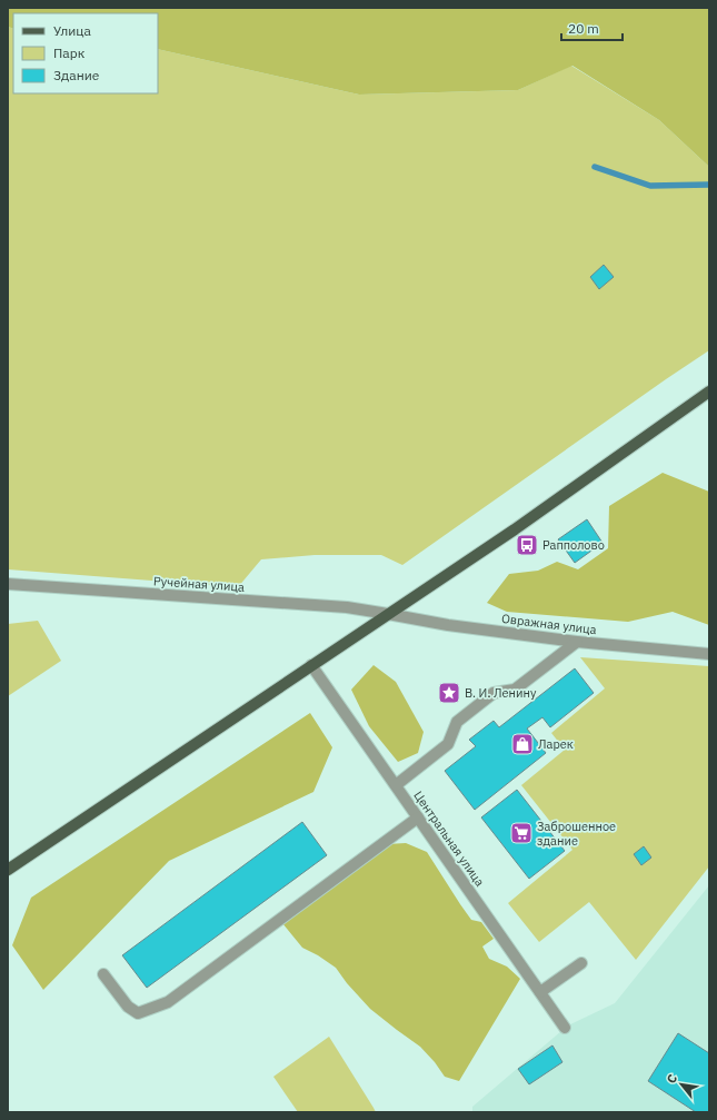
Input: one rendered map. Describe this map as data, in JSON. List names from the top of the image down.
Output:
{
  "streets": {
    "street": ["Ручейная улица", "Овражная улица", "Центральная улица"]
  },
  "crossings": [
    ["Ручейная улица", "Овражная улица"]
  ],
  "places": {
    "bus stop": ["Рапполово"],
    "place": ["В. И. Ленину"],
    "shop": ["Ларек"],
    "supermarket": ["Заброшенное здание"]
  },
  "legend": ["Улица", "Парк", "Здание"],
  "scale_bar": "20 m",
  "north": "top left"
}
